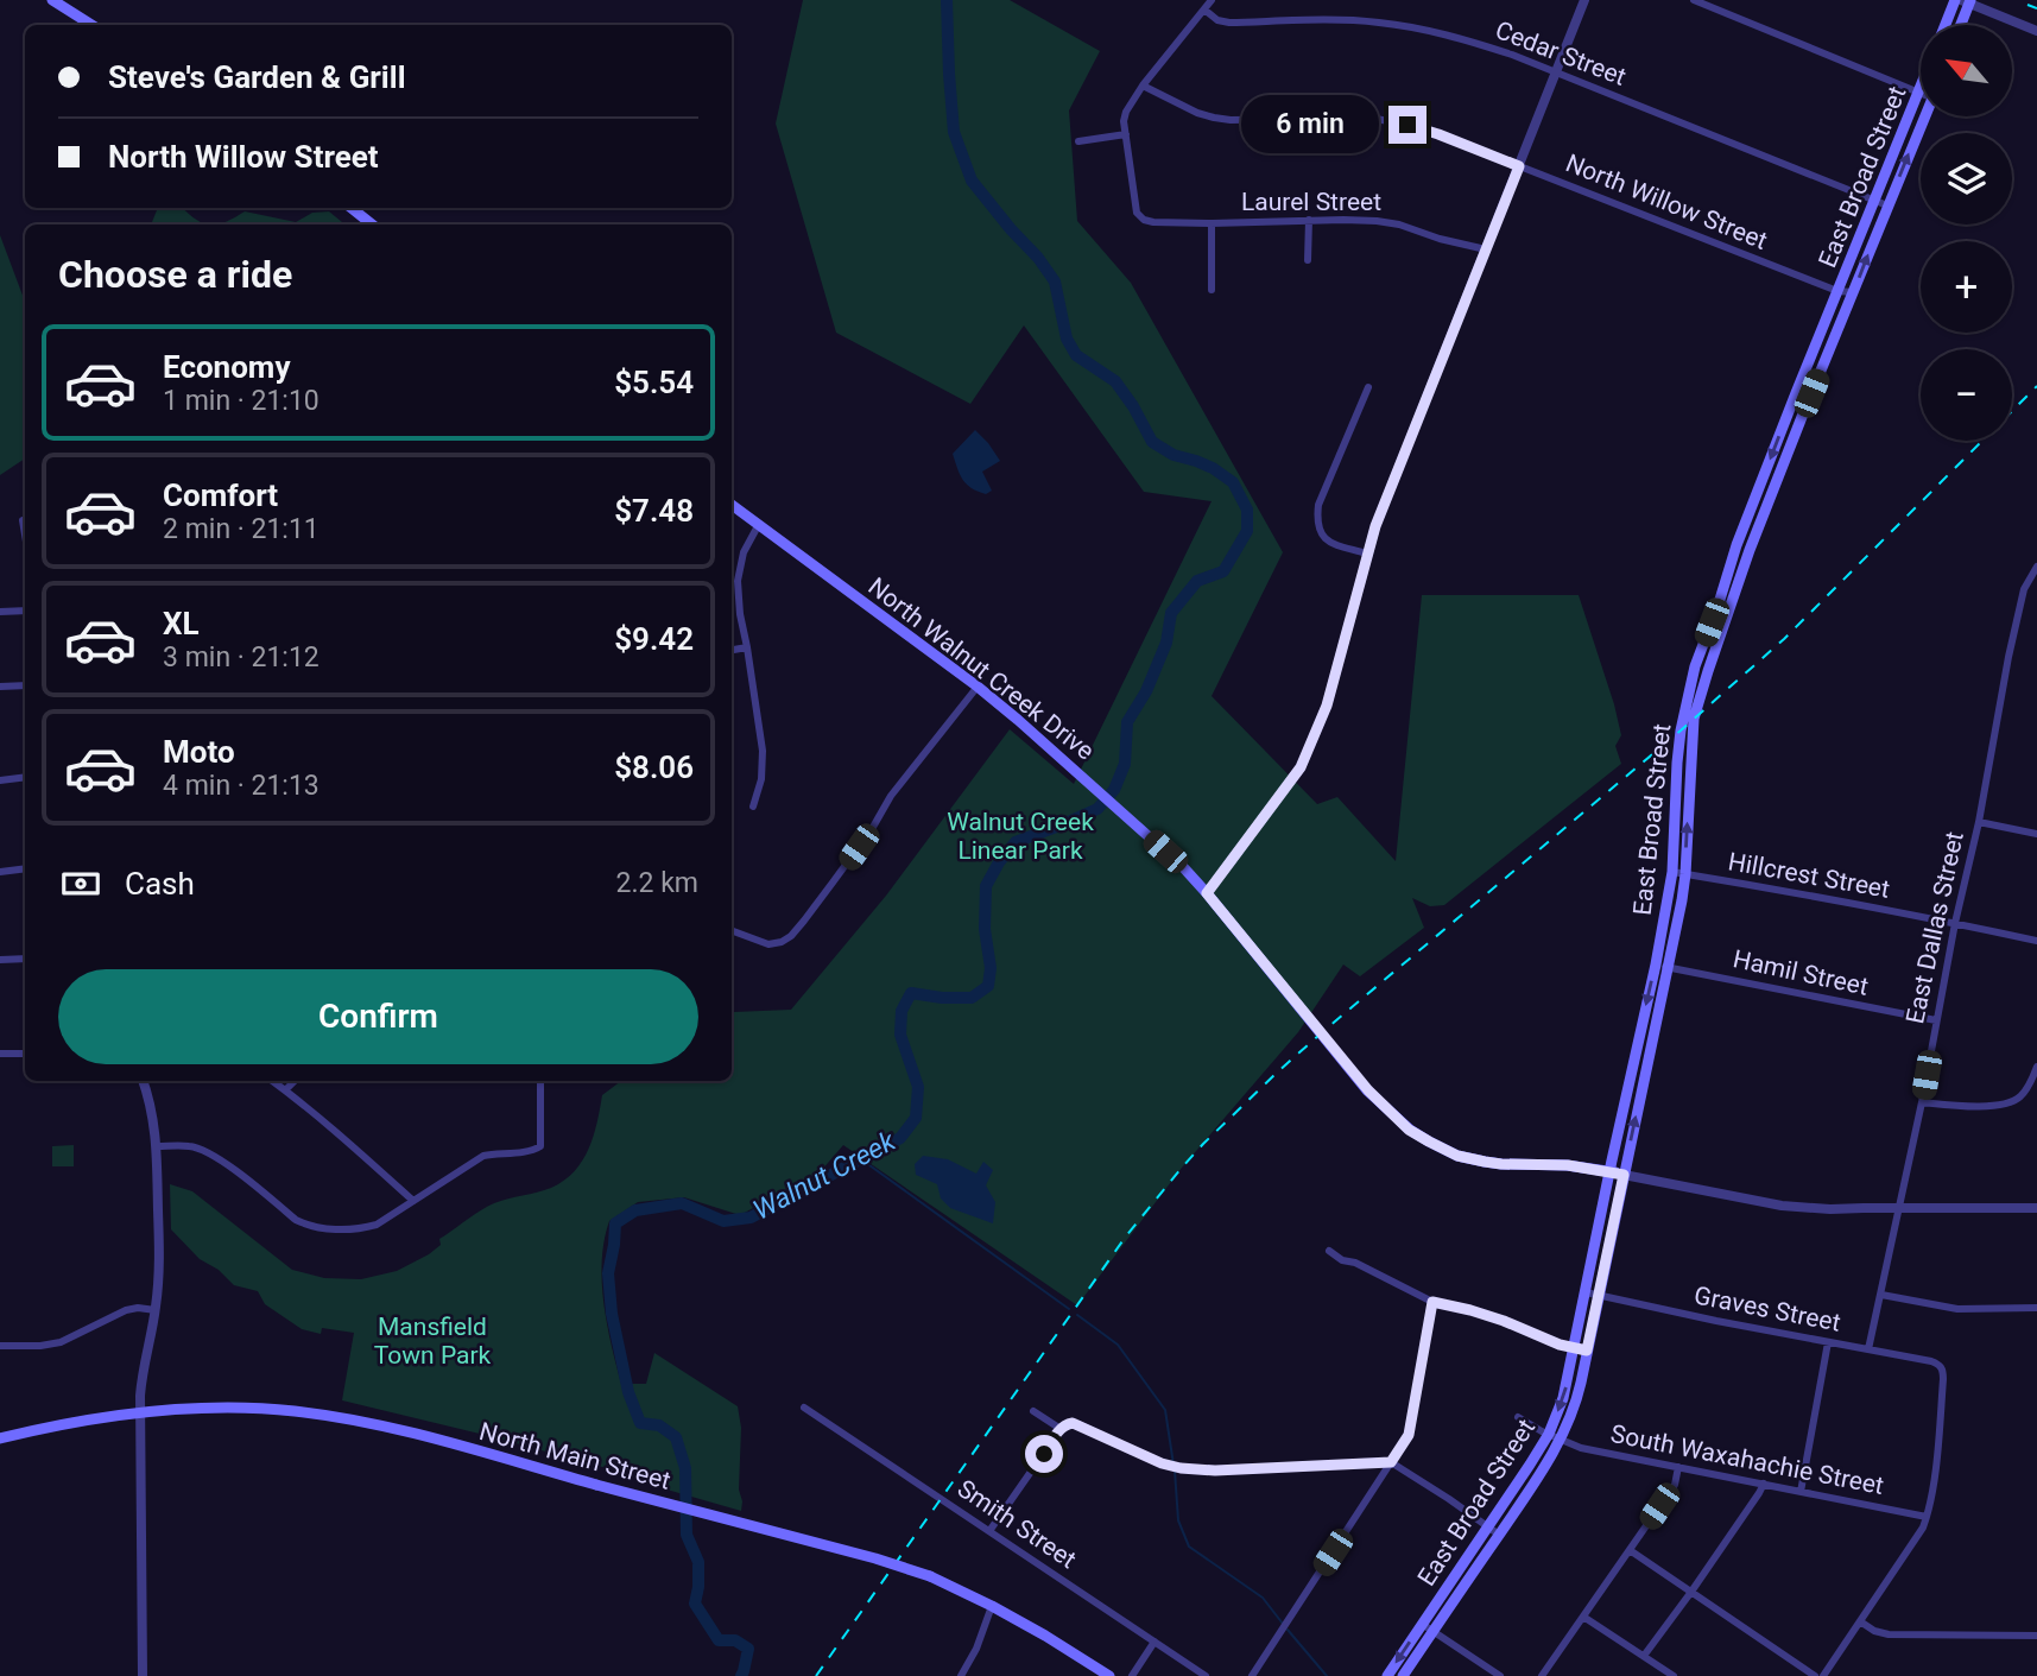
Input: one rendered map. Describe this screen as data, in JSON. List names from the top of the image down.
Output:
{
  "streets": {
    "main road": ["East Broad Street", "North Walnut Creek Drive", "North Main Street"],
    "street": [
      "Cedar Street",
      "Laurel Street",
      "North Willow Street",
      "Hillcrest Street",
      "East Dallas Street",
      "Hamil Street",
      "Graves Street",
      "South Waxahachie Street",
      "Smith Street"
    ]
  },
  "crossings": [
    ["Cedar Street", "East Broad Street"],
    ["East Broad Street", "North Willow Street"],
    ["East Broad Street", "North Walnut Creek Drive"],
    ["East Broad Street", "Hillcrest Street"],
    ["East Broad Street", "Hamil Street"],
    ["East Broad Street", "Graves Street"],
    ["East Broad Street", "South Waxahachie Street"],
    ["Hillcrest Street", "East Dallas Street"],
    ["East Dallas Street", "Hamil Street"],
    ["East Dallas Street", "Graves Street"],
    ["Graves Street", "South Waxahachie Street"]
  ],
  "water": ["Walnut Creek"],
  "parks": ["Walnut Creek Linear Park", "Mansfield Town Park"],
  "north": "top left",
  "page": {
    "map_buttons": ["+", "−"],
    "banner": ["Steve's Garden & Grill", "North Willow Street"],
    "bubble": "6 min",
    "heading": "Choose a ride",
    "list": [
      {
        "name": "Economy",
        "note": "1 min · 21:10",
        "value": "$5.54"
      },
      {
        "name": "Comfort",
        "note": "2 min · 21:11",
        "value": "$7.48"
      },
      {
        "name": "XL",
        "note": "3 min · 21:12",
        "value": "$9.42"
      },
      {
        "name": "Moto",
        "note": "4 min · 21:13",
        "value": "$8.06"
      }
    ],
    "pay": ["Cash", "2.2 km"],
    "buttons": "Confirm"
  }
}
